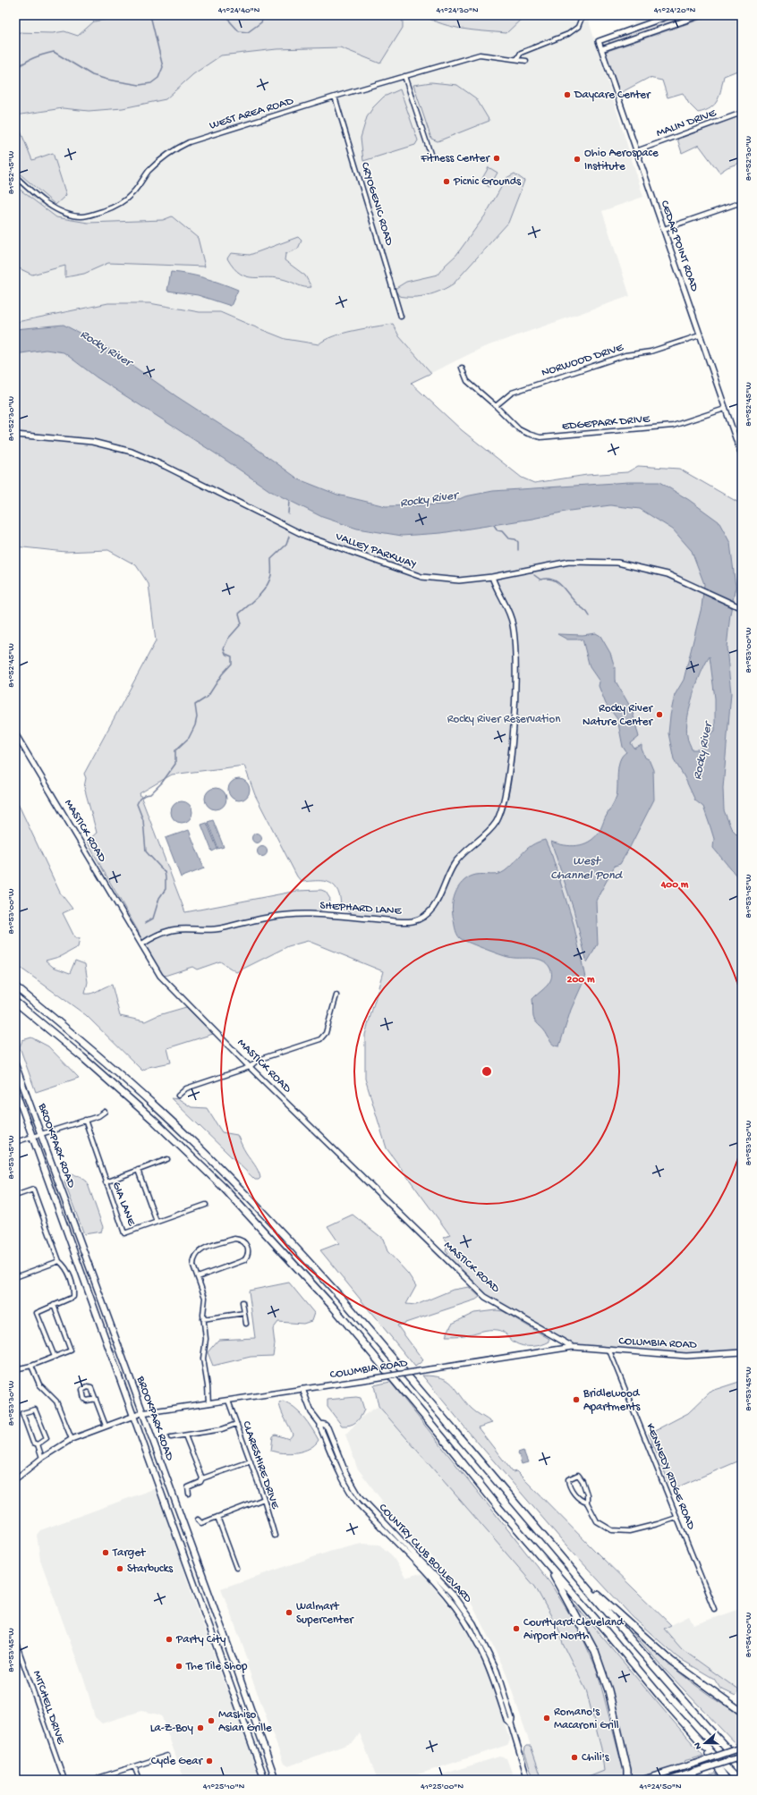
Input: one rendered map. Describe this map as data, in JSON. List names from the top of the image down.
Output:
{
  "streets": {
    "main road": ["BROOKPARK ROAD"],
    "street": [
      "WEST AREA ROAD",
      "MALIN DRIVE",
      "CRYOGENIC ROAD",
      "CEDAR POINT ROAD",
      "NORWOOD DRIVE",
      "EDGEPARK DRIVE",
      "VALLEY PARKWAY",
      "MASTICK ROAD",
      "SHEPHARD LANE",
      "GIA LANE",
      "COLUMBIA ROAD",
      "CLARESHIRE DRIVE",
      "KENNEDY RIDGE ROAD",
      "COUNTRY CLUB BOULEVARD",
      "MITCHELL DRIVE"
    ]
  },
  "crossings": [
    ["WEST AREA ROAD", "CRYOGENIC ROAD"],
    ["MALIN DRIVE", "CEDAR POINT ROAD"],
    ["CEDAR POINT ROAD", "NORWOOD DRIVE"],
    ["CEDAR POINT ROAD", "EDGEPARK DRIVE"],
    ["NORWOOD DRIVE", "EDGEPARK DRIVE"],
    ["VALLEY PARKWAY", "SHEPHARD LANE"],
    ["MASTICK ROAD", "SHEPHARD LANE"],
    ["MASTICK ROAD", "COLUMBIA ROAD"],
    ["BROOKPARK ROAD", "COLUMBIA ROAD"],
    ["COLUMBIA ROAD", "CLARESHIRE DRIVE"],
    ["COLUMBIA ROAD", "KENNEDY RIDGE ROAD"],
    ["COLUMBIA ROAD", "COUNTRY CLUB BOULEVARD"]
  ],
  "water": ["Rocky River", "West Channel Pond"],
  "parks": ["Rocky River Reservation"],
  "places": [
    "Daycare Center",
    "Fitness Center",
    "Ohio Aerospace Institute",
    "Picnic Grounds",
    "Rocky River Nature Center",
    "Bridlewood Apartments",
    "Target",
    "Starbucks",
    "Walmart Supercenter",
    "Courtyard Cleveland Airport North",
    "Party City",
    "The Tile Shop",
    "Romano's Macaroni Grill",
    "Mashiso Asian Grille",
    "La-Z-Boy",
    "Chili's",
    "Cycle Gear"
  ],
  "north": "left",
  "coordinates": [
    "41°24'40\"N",
    "41°24'30\"N",
    "41°24'20\"N",
    "81°52'30\"W",
    "81°52'15\"W",
    "81°52'45\"W",
    "81°53'00\"W",
    "81°53'15\"W",
    "81°53'30\"W",
    "81°53'45\"W",
    "81°54'00\"W",
    "41°25'10\"N",
    "41°25'00\"N",
    "41°24'50\"N"
  ],
  "rings": ["400 m", "200 m"]
}
